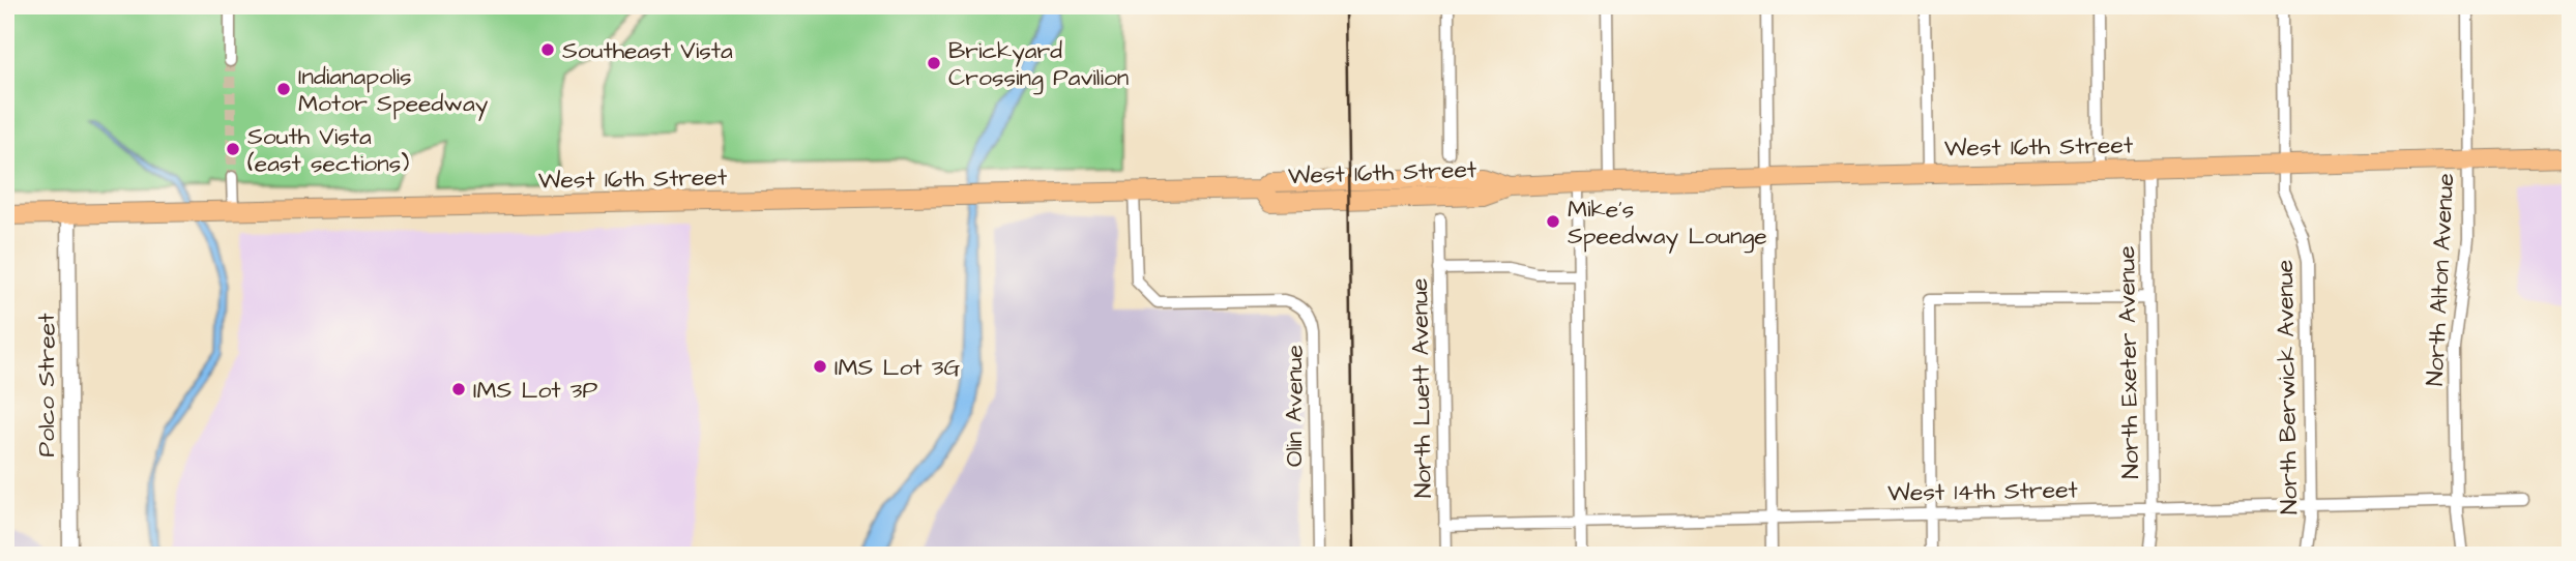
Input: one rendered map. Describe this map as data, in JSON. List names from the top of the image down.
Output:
{
  "streets": {
    "main road": ["West 16th Street"],
    "street": [
      "North Alton Avenue",
      "North Exeter Avenue",
      "Polco Street",
      "North Berwick Avenue",
      "North Luett Avenue",
      "Olin Avenue",
      "West 14th Street"
    ]
  },
  "crossings": [
    ["West 16th Street", "North Alton Avenue"],
    ["West 16th Street", "North Exeter Avenue"],
    ["West 16th Street", "Polco Street"],
    ["West 16th Street", "North Berwick Avenue"],
    ["West 16th Street", "Olin Avenue"],
    ["North Alton Avenue", "West 14th Street"],
    ["North Exeter Avenue", "West 14th Street"],
    ["North Berwick Avenue", "West 14th Street"],
    ["North Luett Avenue", "West 14th Street"]
  ],
  "places": [
    "Southeast Vista",
    "Brickyard Crossing Pavilion",
    "Indianapolis Motor Speedway",
    "South Vista (east sections)",
    "Mike's Speedway Lounge",
    "IMS Lot 3G",
    "IMS Lot 3P"
  ]
}
